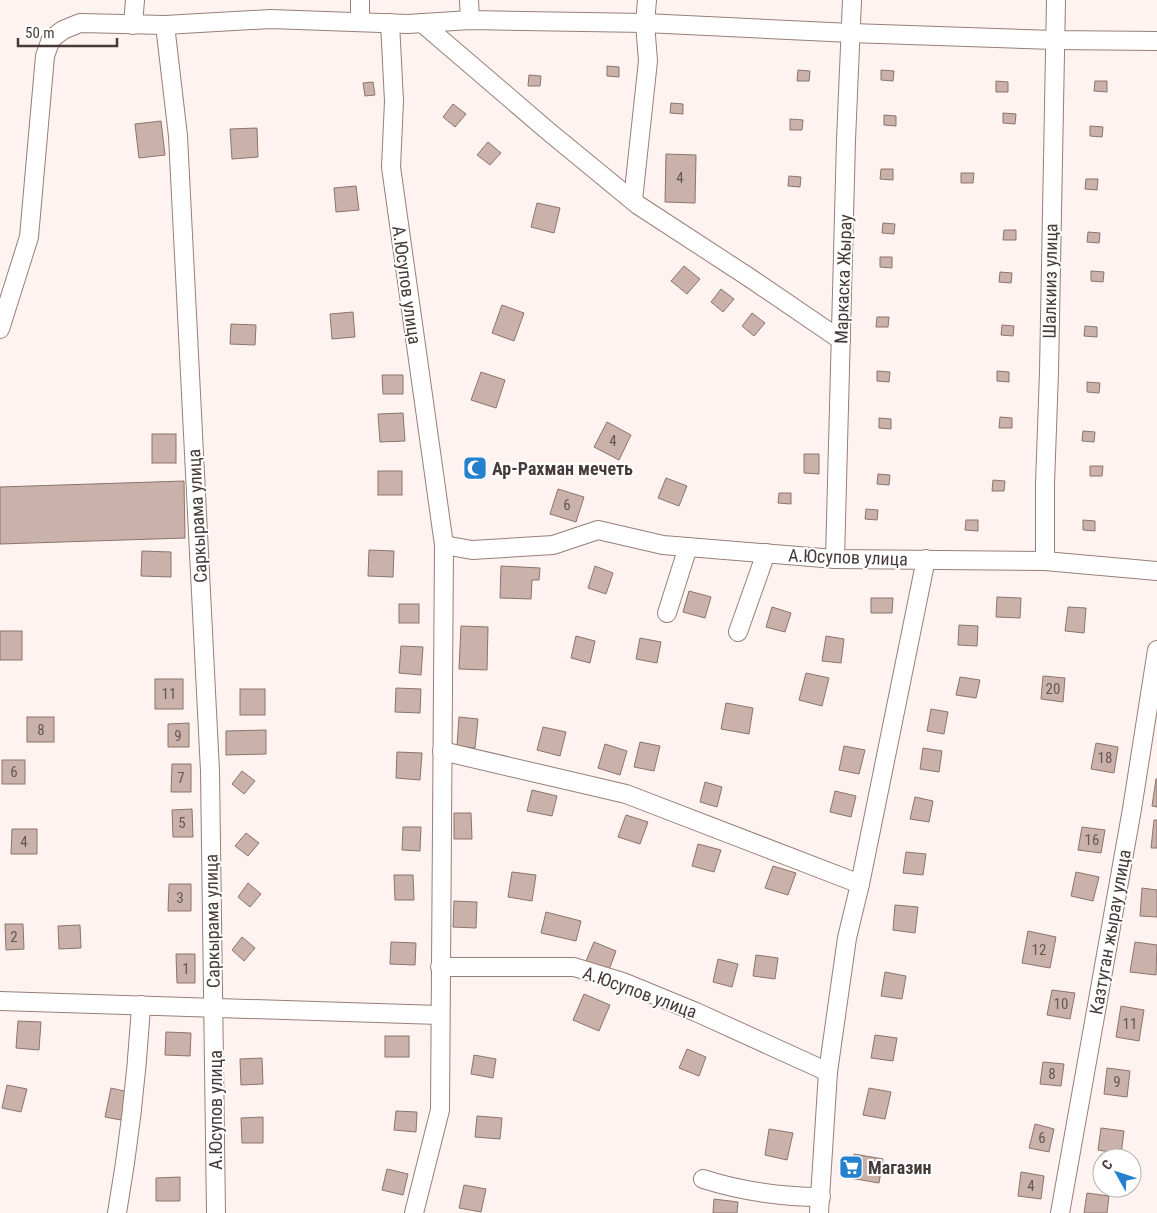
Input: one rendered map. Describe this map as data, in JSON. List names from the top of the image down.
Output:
{
  "streets": {
    "street": [
      "Маркаска Жырау",
      "Шалкииз улица",
      "А.Юсупов улица",
      "Саркырама улица",
      "Казтуган жырау улица"
    ]
  },
  "crossings": [
    ["Маркаска Жырау", "А.Юсупов улица"],
    ["А.Юсупов улица", "Саркырама улица"]
  ],
  "places": {
    "mosque": ["Ар-Рахман мечеть"],
    "supermarket": ["Магазин"]
  },
  "house_numbers": [
    "4",
    "4",
    "6",
    "20",
    "11",
    "8",
    "9",
    "18",
    "6",
    "7",
    "5",
    "16",
    "4",
    "3",
    "2",
    "12",
    "1",
    "10",
    "11",
    "8",
    "9",
    "6",
    "4"
  ],
  "scale_bar": "50 m",
  "north": "top left"
}
